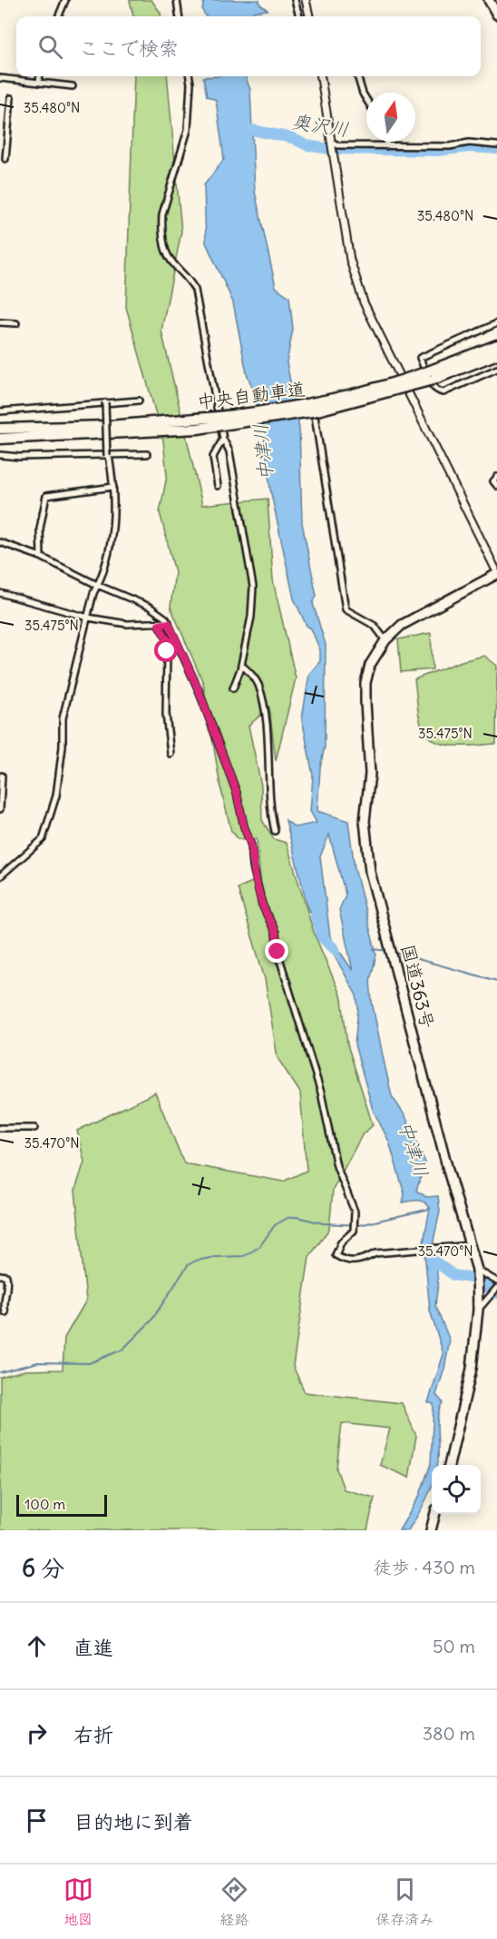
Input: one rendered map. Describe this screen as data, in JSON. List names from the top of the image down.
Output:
{
  "streets": {
    "highway": ["中央自動車道", "国道363号"]
  },
  "water": ["奥沢川", "中津川"],
  "scale_bar": "100 m",
  "north": "top",
  "page": {
    "search": "ここで検索",
    "scale": "100 m",
    "heading": ["6 分", "徒歩 · 430 m"],
    "list": [
      ["直進", "50 m"],
      ["右折", "380 m"],
      "目的地に到着"
    ],
    "nav": ["地図", "経路", "保存済み"]
  },
  "coordinates": ["35.480°N", "35.475°N", "35.470°N"]
}
